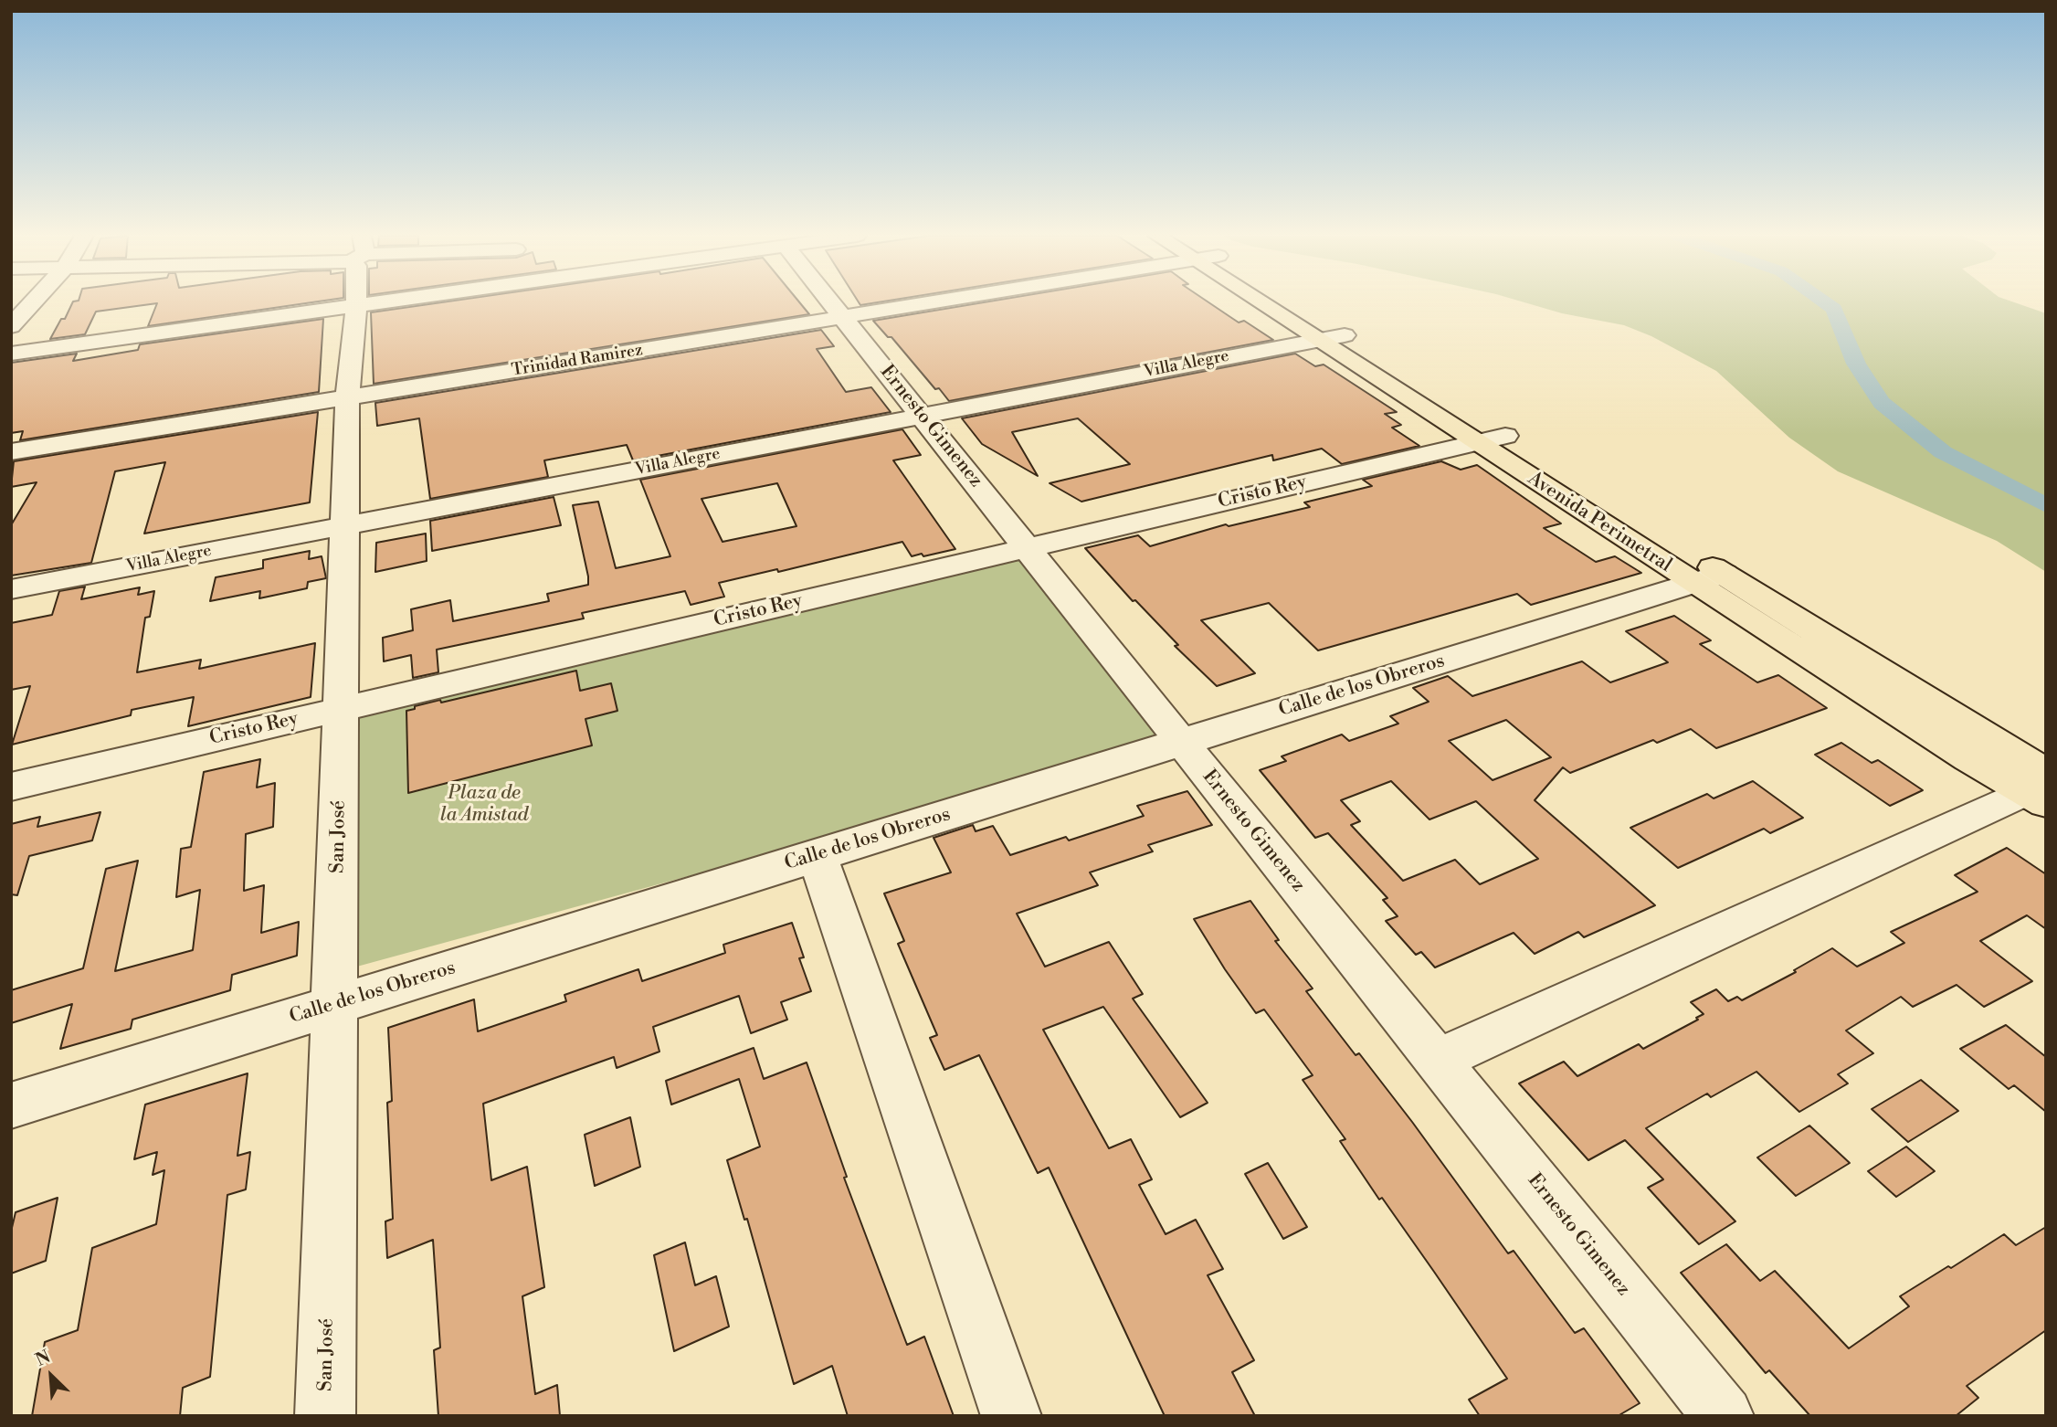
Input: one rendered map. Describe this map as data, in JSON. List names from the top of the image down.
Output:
{
  "streets": {
    "main road": ["Avenida Perimetral"],
    "street": [
      "Trinidad Ramirez",
      "Villa Alegre",
      "Ernesto Gimenez",
      "Cristo Rey",
      "Calle de los Obreros",
      "San José"
    ]
  },
  "crossings": [
    ["Trinidad Ramirez", "Ernesto Gimenez"],
    ["Trinidad Ramirez", "San José"],
    ["Villa Alegre", "Ernesto Gimenez"],
    ["Villa Alegre", "Avenida Perimetral"],
    ["Villa Alegre", "San José"],
    ["Ernesto Gimenez", "Cristo Rey"],
    ["Ernesto Gimenez", "Calle de los Obreros"],
    ["Cristo Rey", "Avenida Perimetral"],
    ["Cristo Rey", "San José"],
    ["Avenida Perimetral", "Calle de los Obreros"],
    ["Calle de los Obreros", "San José"]
  ],
  "parks": ["Plaza de la Amistad"],
  "north": "top left"
}
